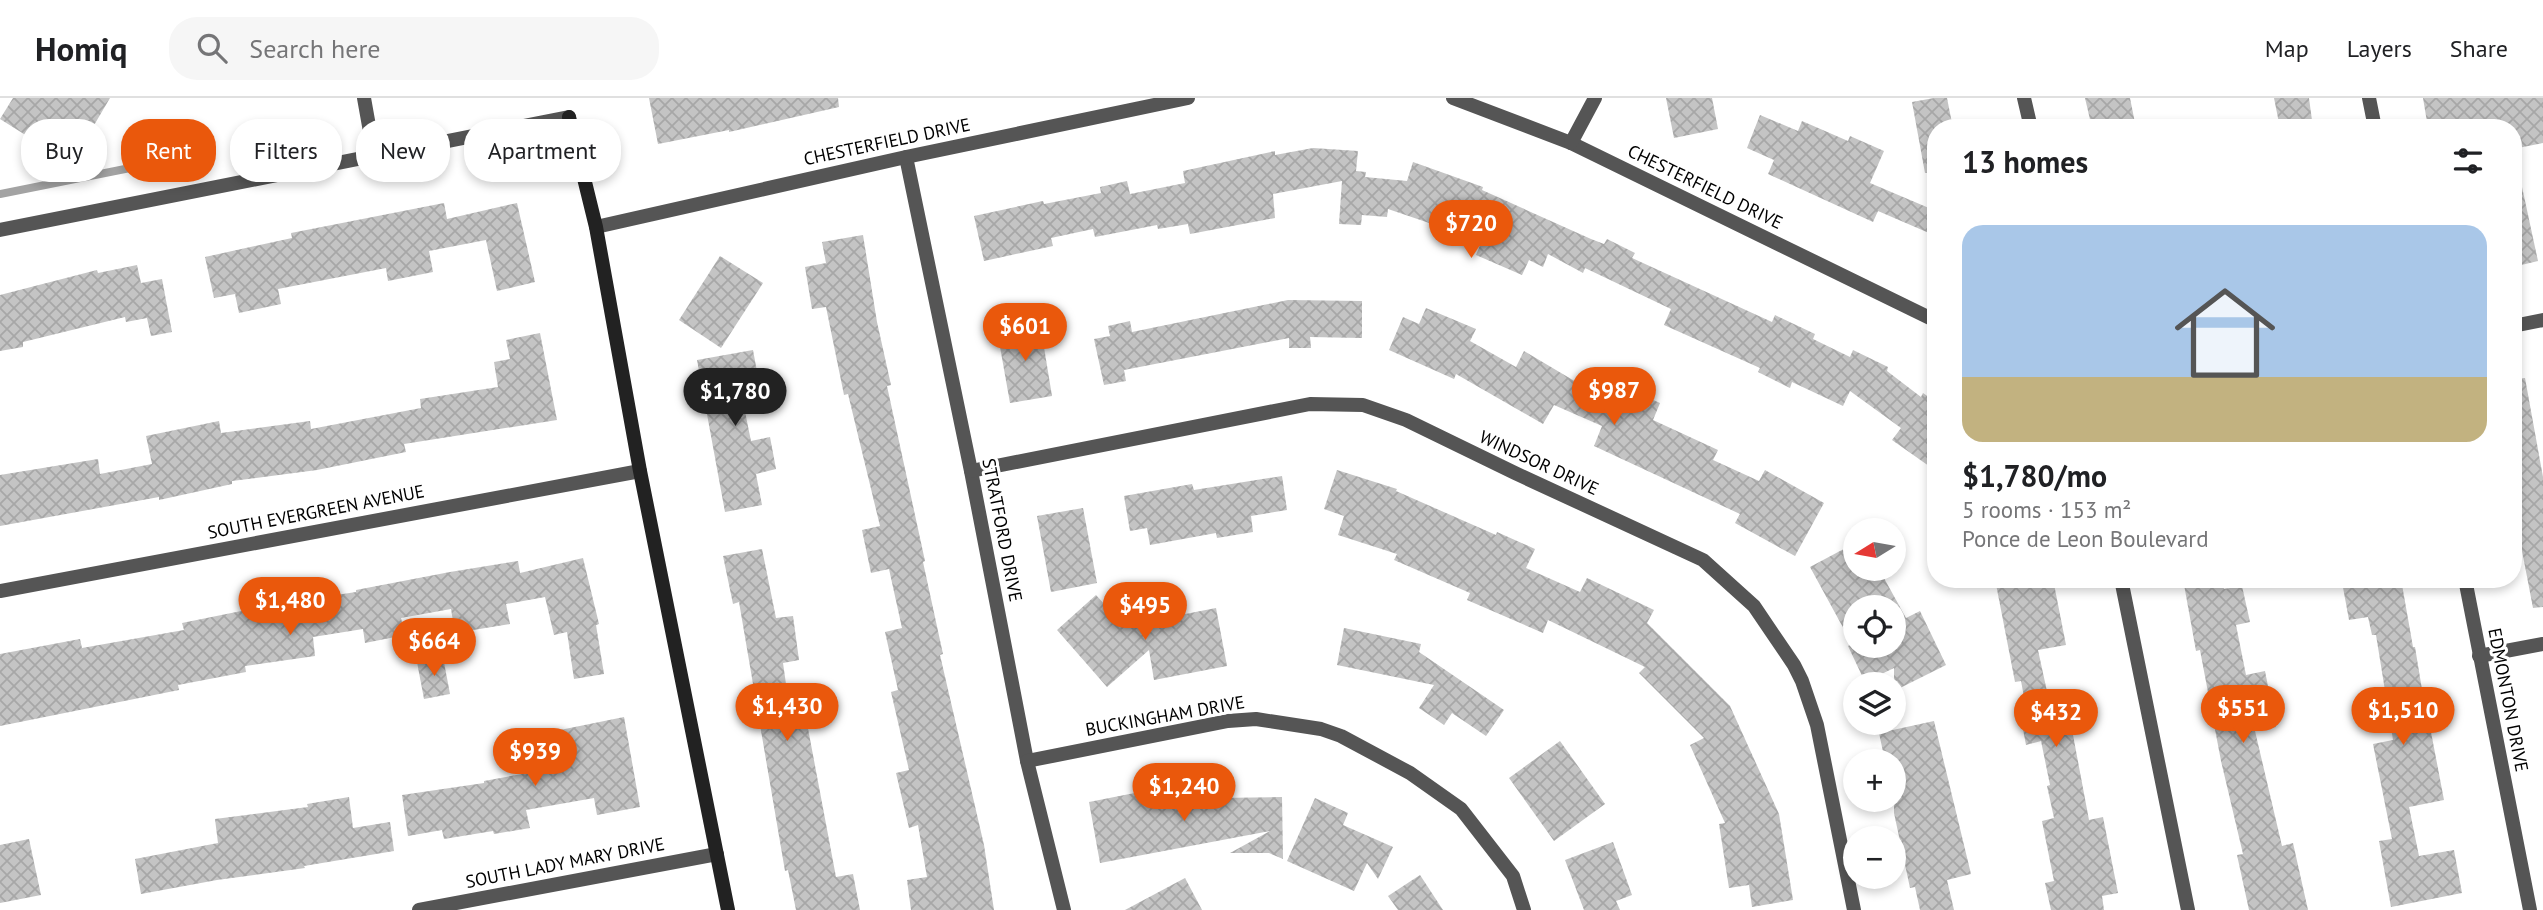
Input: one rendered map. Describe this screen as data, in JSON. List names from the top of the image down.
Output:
{
  "streets": {
    "street": [
      "CHESTERFIELD DRIVE",
      "WINDSOR DRIVE",
      "SOUTH EVERGREEN AVENUE",
      "STRATFORD DRIVE",
      "EDMONTON DRIVE",
      "BUCKINGHAM DRIVE",
      "SOUTH LADY MARY DRIVE"
    ]
  },
  "crossings": [
    ["CHESTERFIELD DRIVE", "STRATFORD DRIVE"],
    ["WINDSOR DRIVE", "STRATFORD DRIVE"],
    ["STRATFORD DRIVE", "BUCKINGHAM DRIVE"]
  ],
  "north": "left",
  "page": {
    "header": "Homiq",
    "search": "Search here",
    "nav": ["Map", "Layers", "Share"],
    "chip": [
      "Buy",
      "Rent",
      "Filters",
      "New",
      "Apartment"
    ],
    "heading": "13 homes",
    "price": [
      "$720",
      "$601",
      "$987",
      "$1,780",
      "$1,480",
      "$495",
      "$664",
      "$1,430",
      "$551",
      "$1,510",
      "$432",
      "$939",
      "$1,240"
    ],
    "list": [
      {
        "name": "$1,780/mo",
        "note": "5 rooms · 153 m² · Ponce de Leon Boulevard"
      }
    ],
    "map_buttons": ["+", "−"]
  }
}
